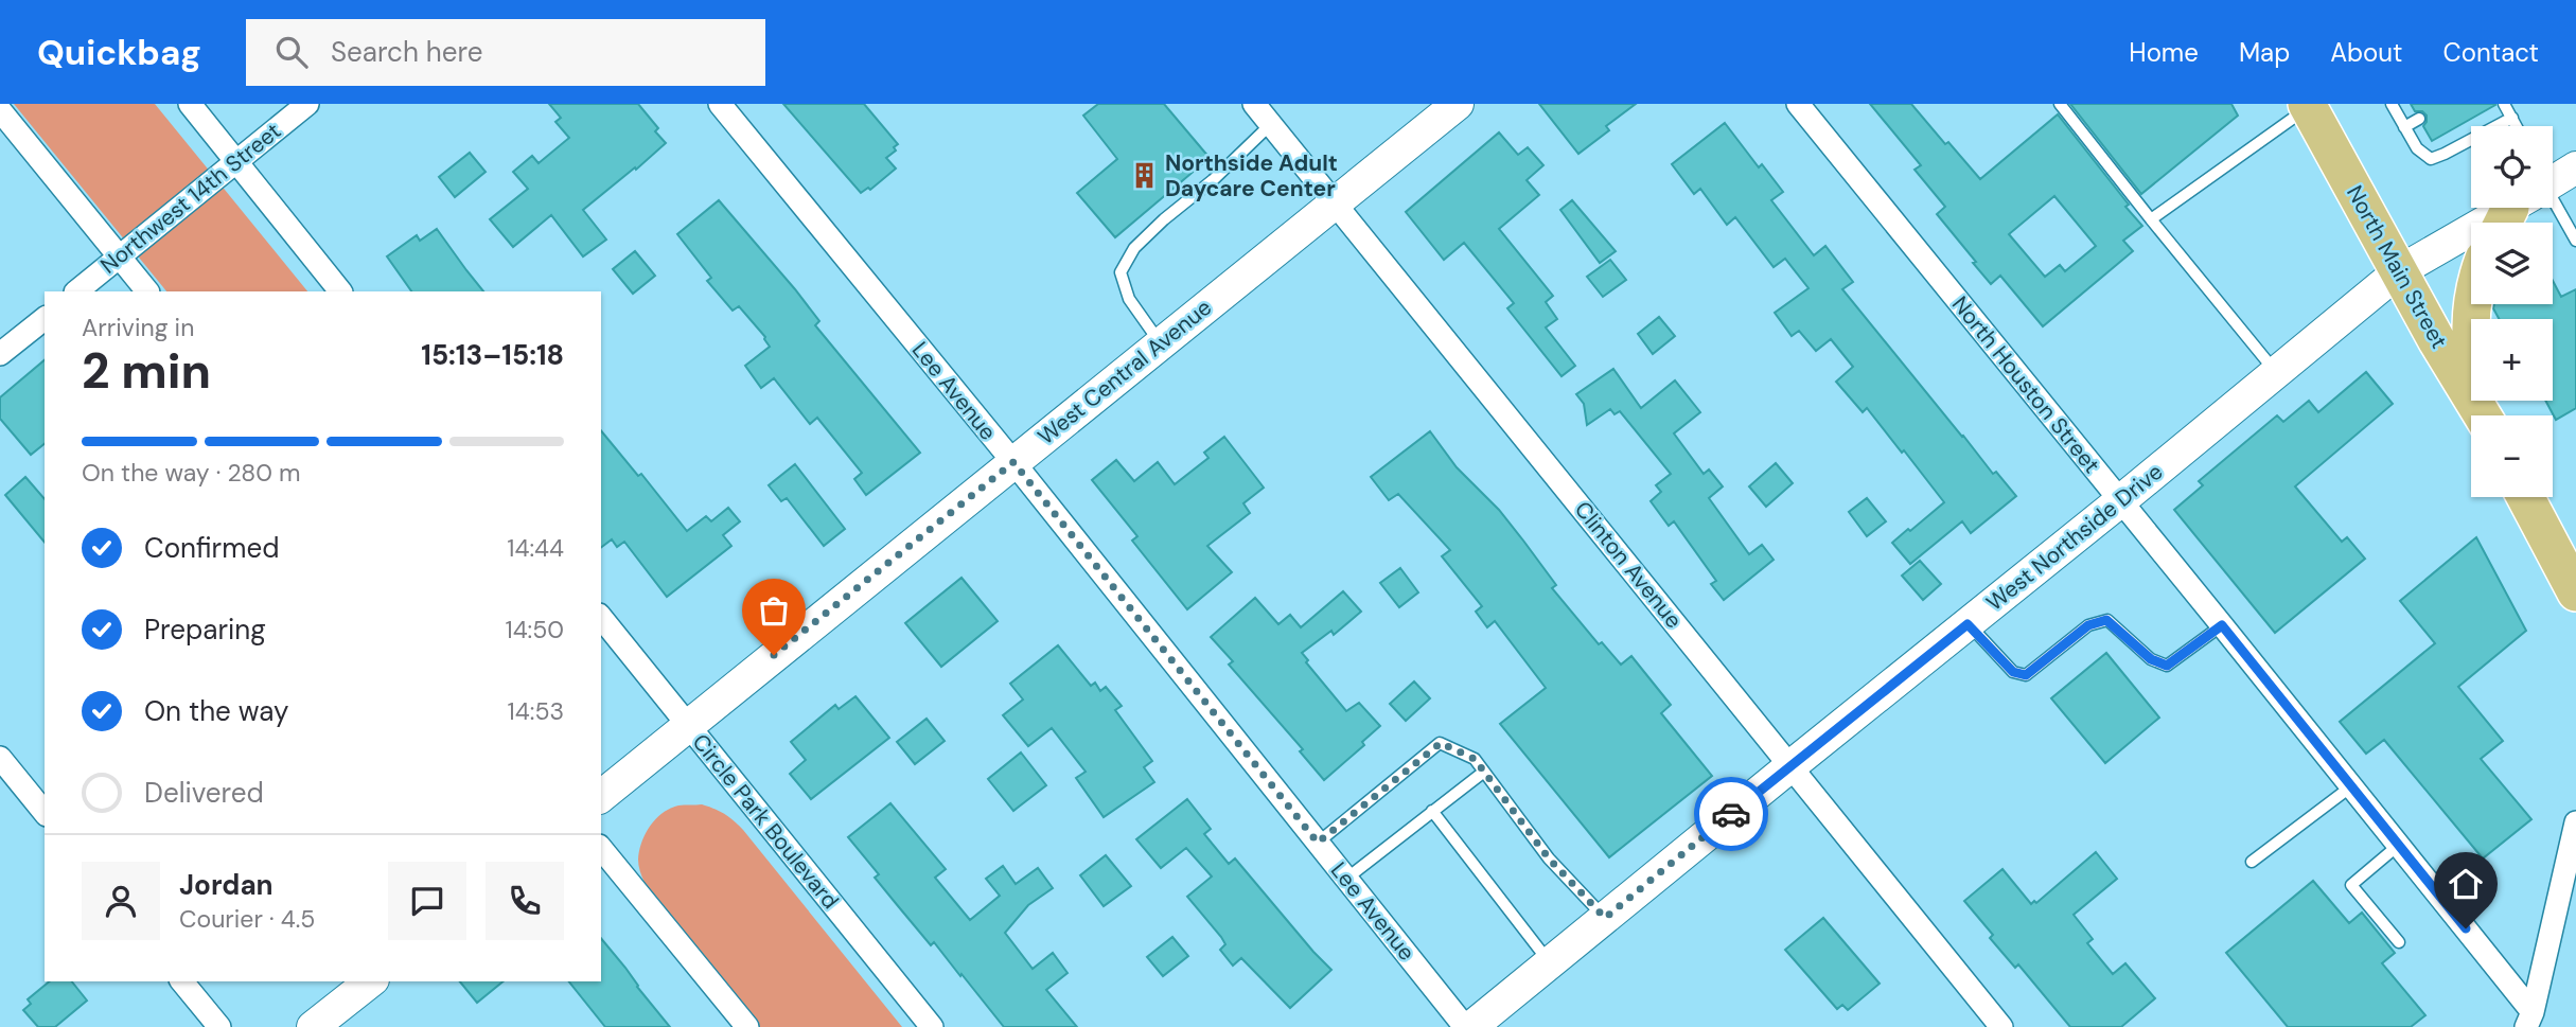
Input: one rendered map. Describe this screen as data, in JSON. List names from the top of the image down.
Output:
{
  "streets": {
    "main road": ["North Main Street"],
    "street": [
      "Northwest 14th Street",
      "West Central Avenue",
      "North Houston Street",
      "Lee Avenue",
      "West Northside Drive",
      "Clinton Avenue",
      "Circle Park Boulevard"
    ]
  },
  "crossings": [
    ["North Main Street", "West Northside Drive"],
    ["West Central Avenue", "Lee Avenue"],
    ["West Central Avenue", "Clinton Avenue"],
    ["West Central Avenue", "Circle Park Boulevard"],
    ["North Houston Street", "West Northside Drive"],
    ["West Northside Drive", "Clinton Avenue"]
  ],
  "places": {
    "building": ["Northside Adult Daycare Center"]
  },
  "page": {
    "header": "Quickbag",
    "search": "Search here",
    "nav": [
      "Home",
      "Map",
      "About",
      "Contact"
    ],
    "map_buttons": ["+", "−"],
    "heading": ["2 min", "Arriving in", "15:13–15:18"],
    "panel": ["Jordan", "Courier · 4.5"],
    "bar": "On the way · 280 m",
    "list": [
      ["Confirmed", "14:44"],
      ["Preparing", "14:50"],
      ["On the way", "14:53"],
      "Delivered"
    ]
  }
}
